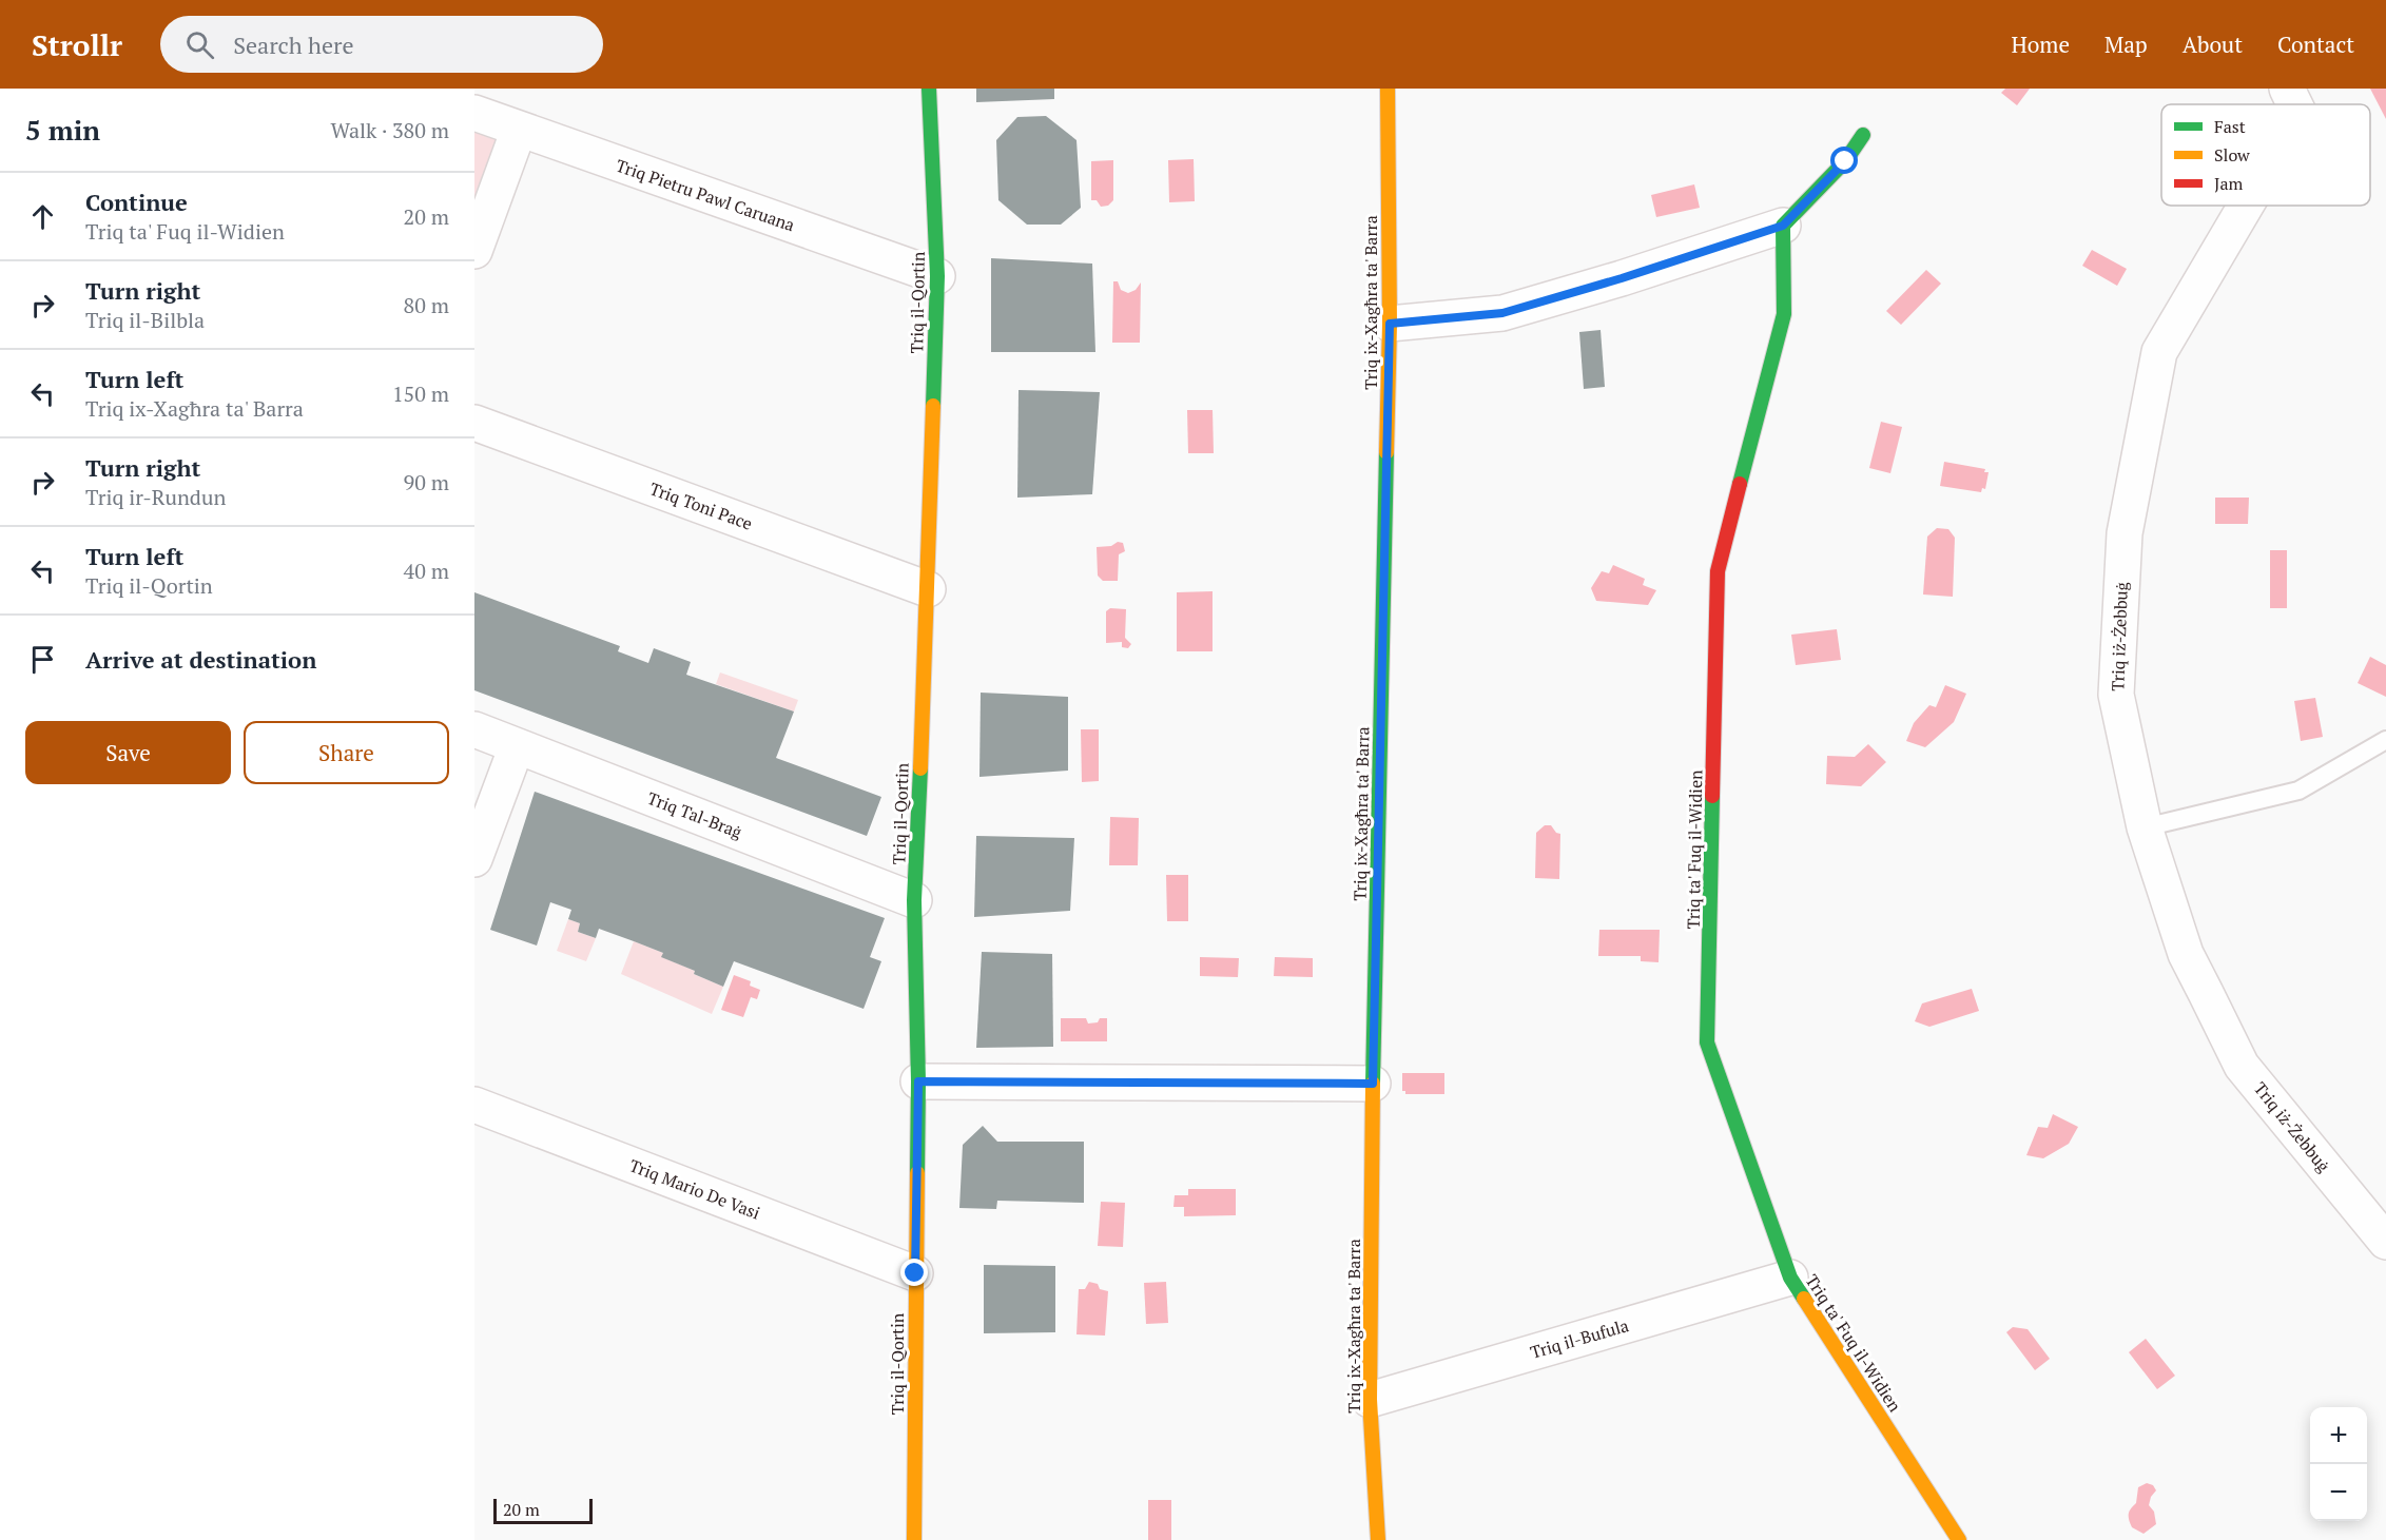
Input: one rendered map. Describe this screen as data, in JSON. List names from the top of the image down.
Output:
{
  "streets": {
    "street": [
      "Triq Pietru Pawl Caruana",
      "Triq il-Qortin",
      "Triq ix-Xagħra ta' Barra",
      "Triq Toni Pace",
      "Triq iż-Żebbuġ",
      "Triq Tal-Braġ",
      "Triq ta' Fuq il-Widien",
      "Triq Mario De Vasi",
      "Triq il-Bufula"
    ]
  },
  "crossings": [
    ["Triq Pietru Pawl Caruana", "Triq il-Qortin"],
    ["Triq il-Qortin", "Triq Toni Pace"],
    ["Triq il-Qortin", "Triq Tal-Braġ"],
    ["Triq il-Qortin", "Triq Mario De Vasi"],
    ["Triq ix-Xagħra ta' Barra", "Triq il-Bufula"],
    ["Triq ta' Fuq il-Widien", "Triq il-Bufula"]
  ],
  "legend": ["Fast", "Slow", "Jam"],
  "scale_bar": "20 m",
  "page": {
    "header": "Strollr",
    "search": "Search here",
    "nav": [
      "Home",
      "Map",
      "About",
      "Contact"
    ],
    "heading": ["5 min", "Walk · 380 m"],
    "list": [
      ["Continue", "Triq ta' Fuq il-Widien", "20 m"],
      ["Turn right", "Triq il-Bilbla", "80 m"],
      ["Turn left", "Triq ix-Xagħra ta' Barra", "150 m"],
      ["Turn right", "Triq ir-Rundun", "90 m"],
      ["Turn left", "Triq il-Qortin", "40 m"],
      "Arrive at destination"
    ],
    "buttons": ["Save", "Share"],
    "map_buttons": ["+", "−"],
    "scale": "20 m"
  }
}
